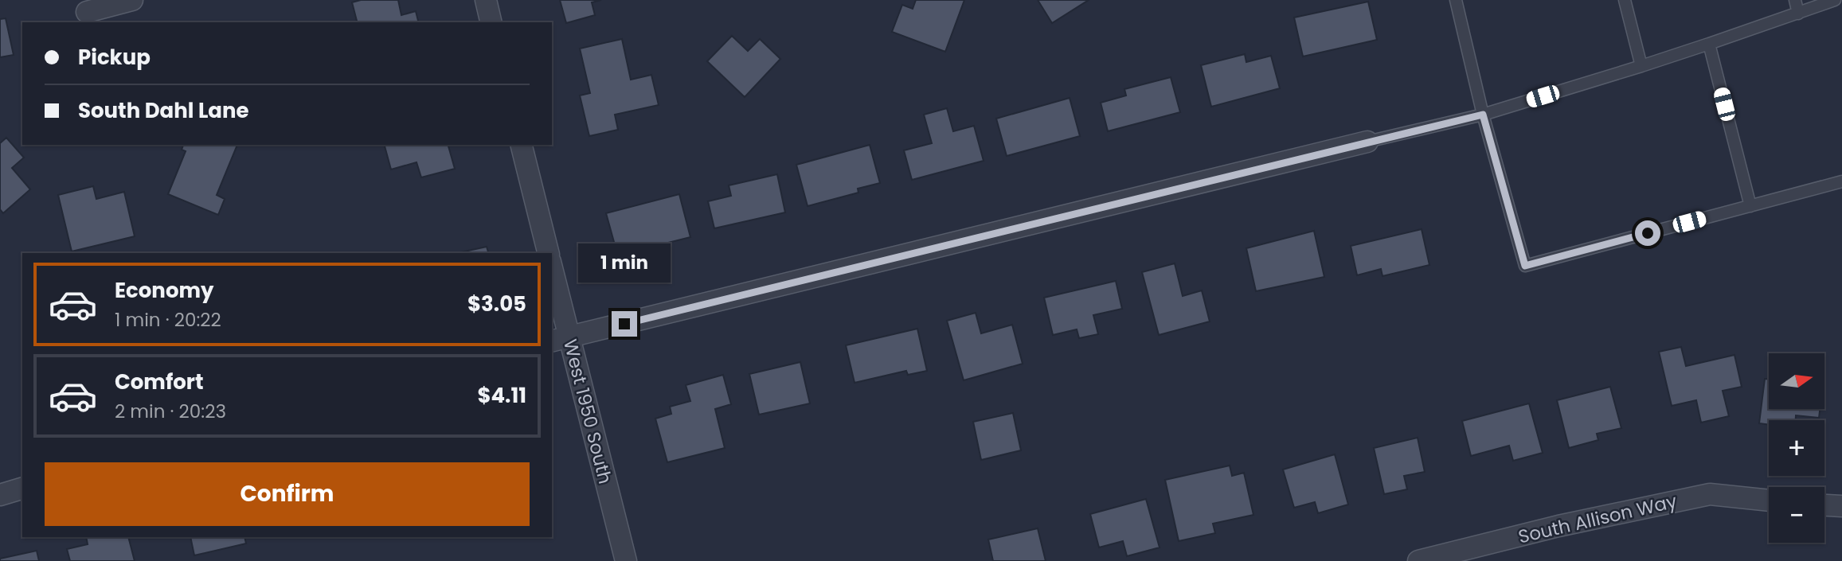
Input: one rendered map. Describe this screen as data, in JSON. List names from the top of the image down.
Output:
{
  "streets": {
    "street": ["West 1950 South", "South Allison Way"]
  },
  "north": "right",
  "page": {
    "banner": ["Pickup", "South Dahl Lane"],
    "bubble": "1 min",
    "list": [
      {
        "name": "Economy",
        "note": "1 min · 20:22",
        "value": "$3.05"
      },
      {
        "name": "Comfort",
        "note": "2 min · 20:23",
        "value": "$4.11"
      }
    ],
    "map_buttons": ["+", "−"],
    "buttons": "Confirm"
  }
}
